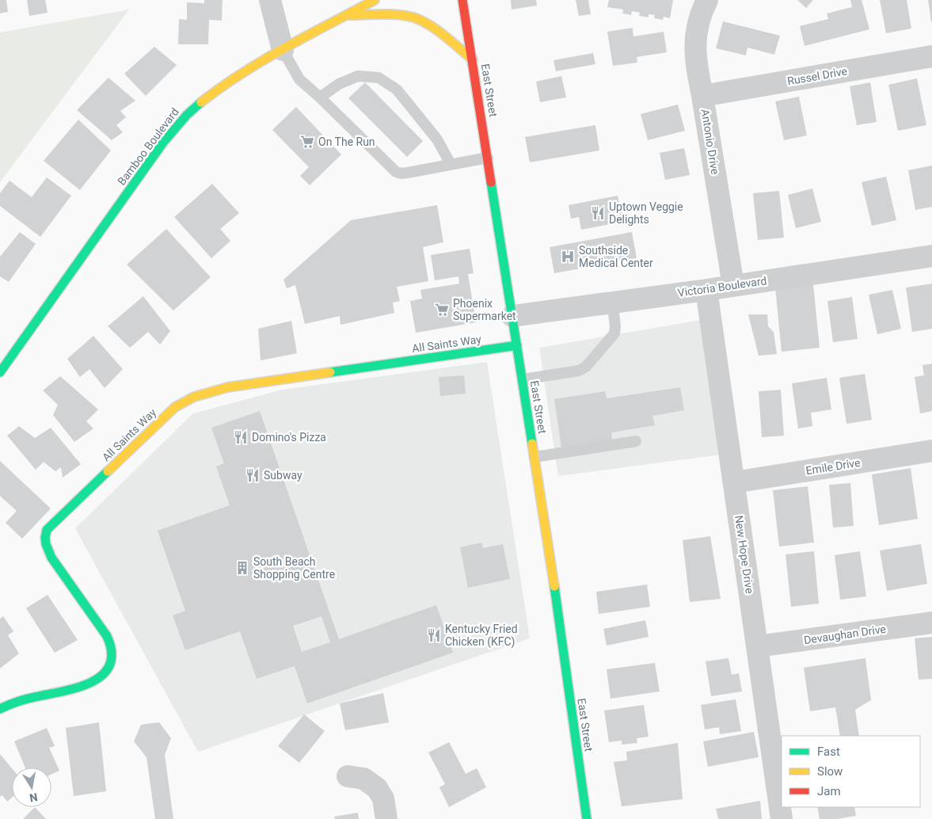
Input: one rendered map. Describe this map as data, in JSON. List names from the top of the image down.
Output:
{
  "streets": {
    "main road": ["East Street", "Bamboo Boulevard", "All Saints Way"],
    "street": [
      "Russel Drive",
      "Antonio Drive",
      "Victoria Boulevard",
      "Emile Drive",
      "New Hope Drive",
      "Devaughan Drive"
    ]
  },
  "crossings": [
    ["Russel Drive", "Antonio Drive"],
    ["East Street", "Victoria Boulevard"],
    ["East Street", "All Saints Way"],
    ["Antonio Drive", "Victoria Boulevard"],
    ["Victoria Boulevard", "New Hope Drive"],
    ["Emile Drive", "New Hope Drive"],
    ["New Hope Drive", "Devaughan Drive"]
  ],
  "places": {
    "supermarket": ["On The Run", "Phoenix Supermarket"],
    "restaurant": [
      "Uptown Veggie Delights",
      "Domino's Pizza",
      "Subway",
      "Kentucky Fried Chicken (KFC)"
    ],
    "hospital": ["Southside Medical Center"],
    "building": ["South Beach Shopping Centre"]
  },
  "legend": ["Fast", "Slow", "Jam"],
  "north": "bottom"
}
